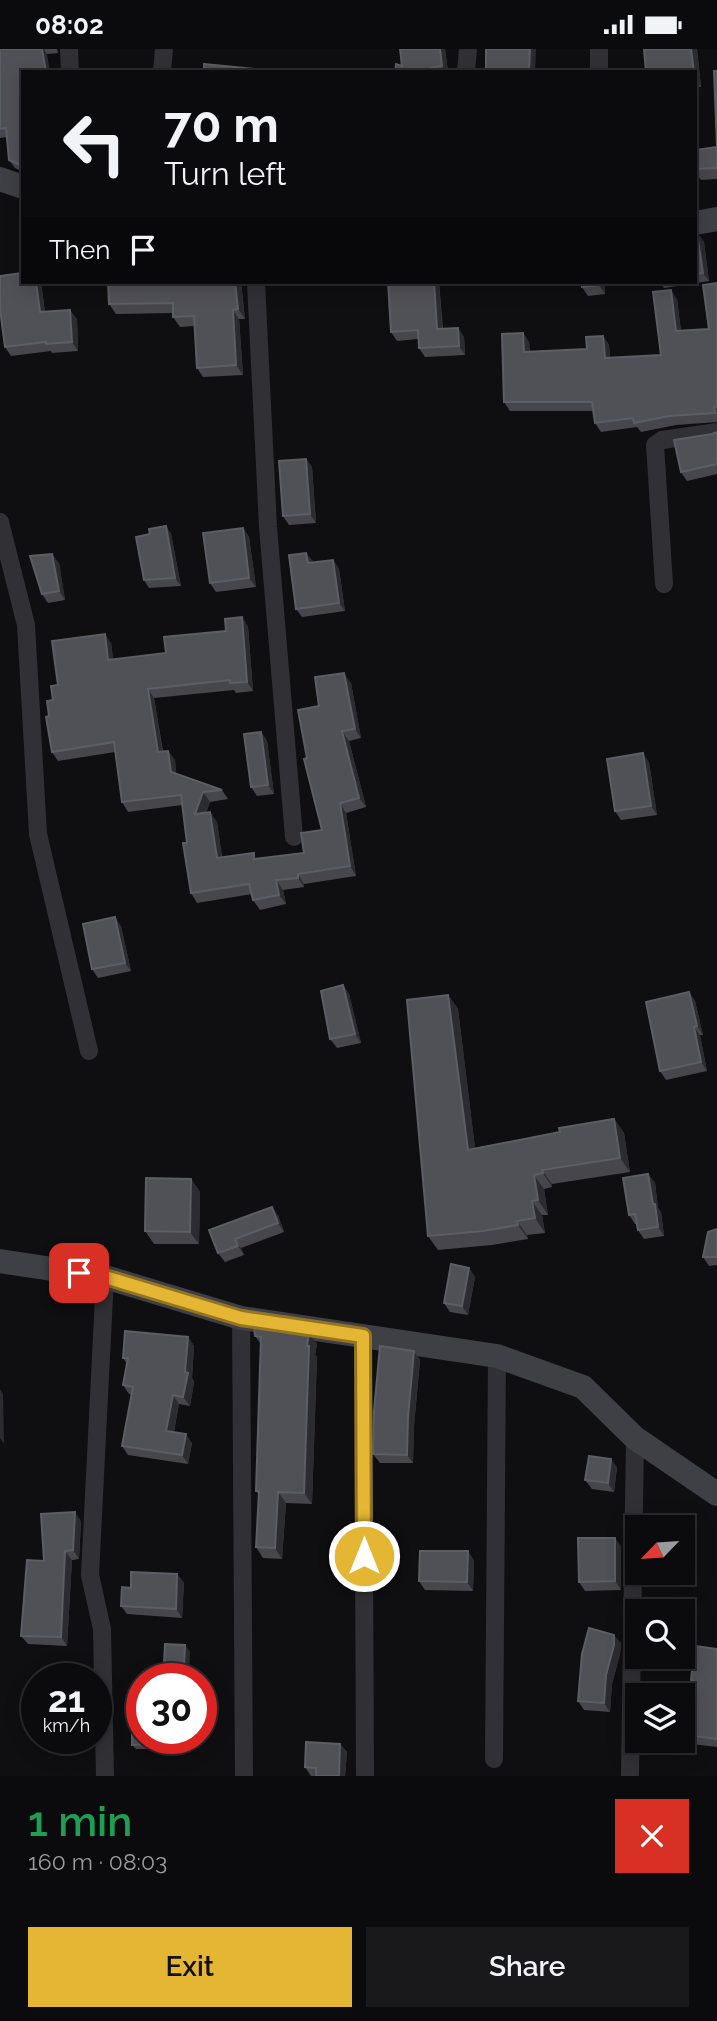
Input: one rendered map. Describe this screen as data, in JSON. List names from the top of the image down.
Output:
{
  "north": "bottom left",
  "page": {
    "status": "08:02",
    "turn": ["70 m", "Turn left"],
    "then": "Then",
    "speed": "21 km/h",
    "limit": "30",
    "heading": ["1 min", "160 m · 08:03"],
    "buttons": ["Exit", "Share"]
  }
}
